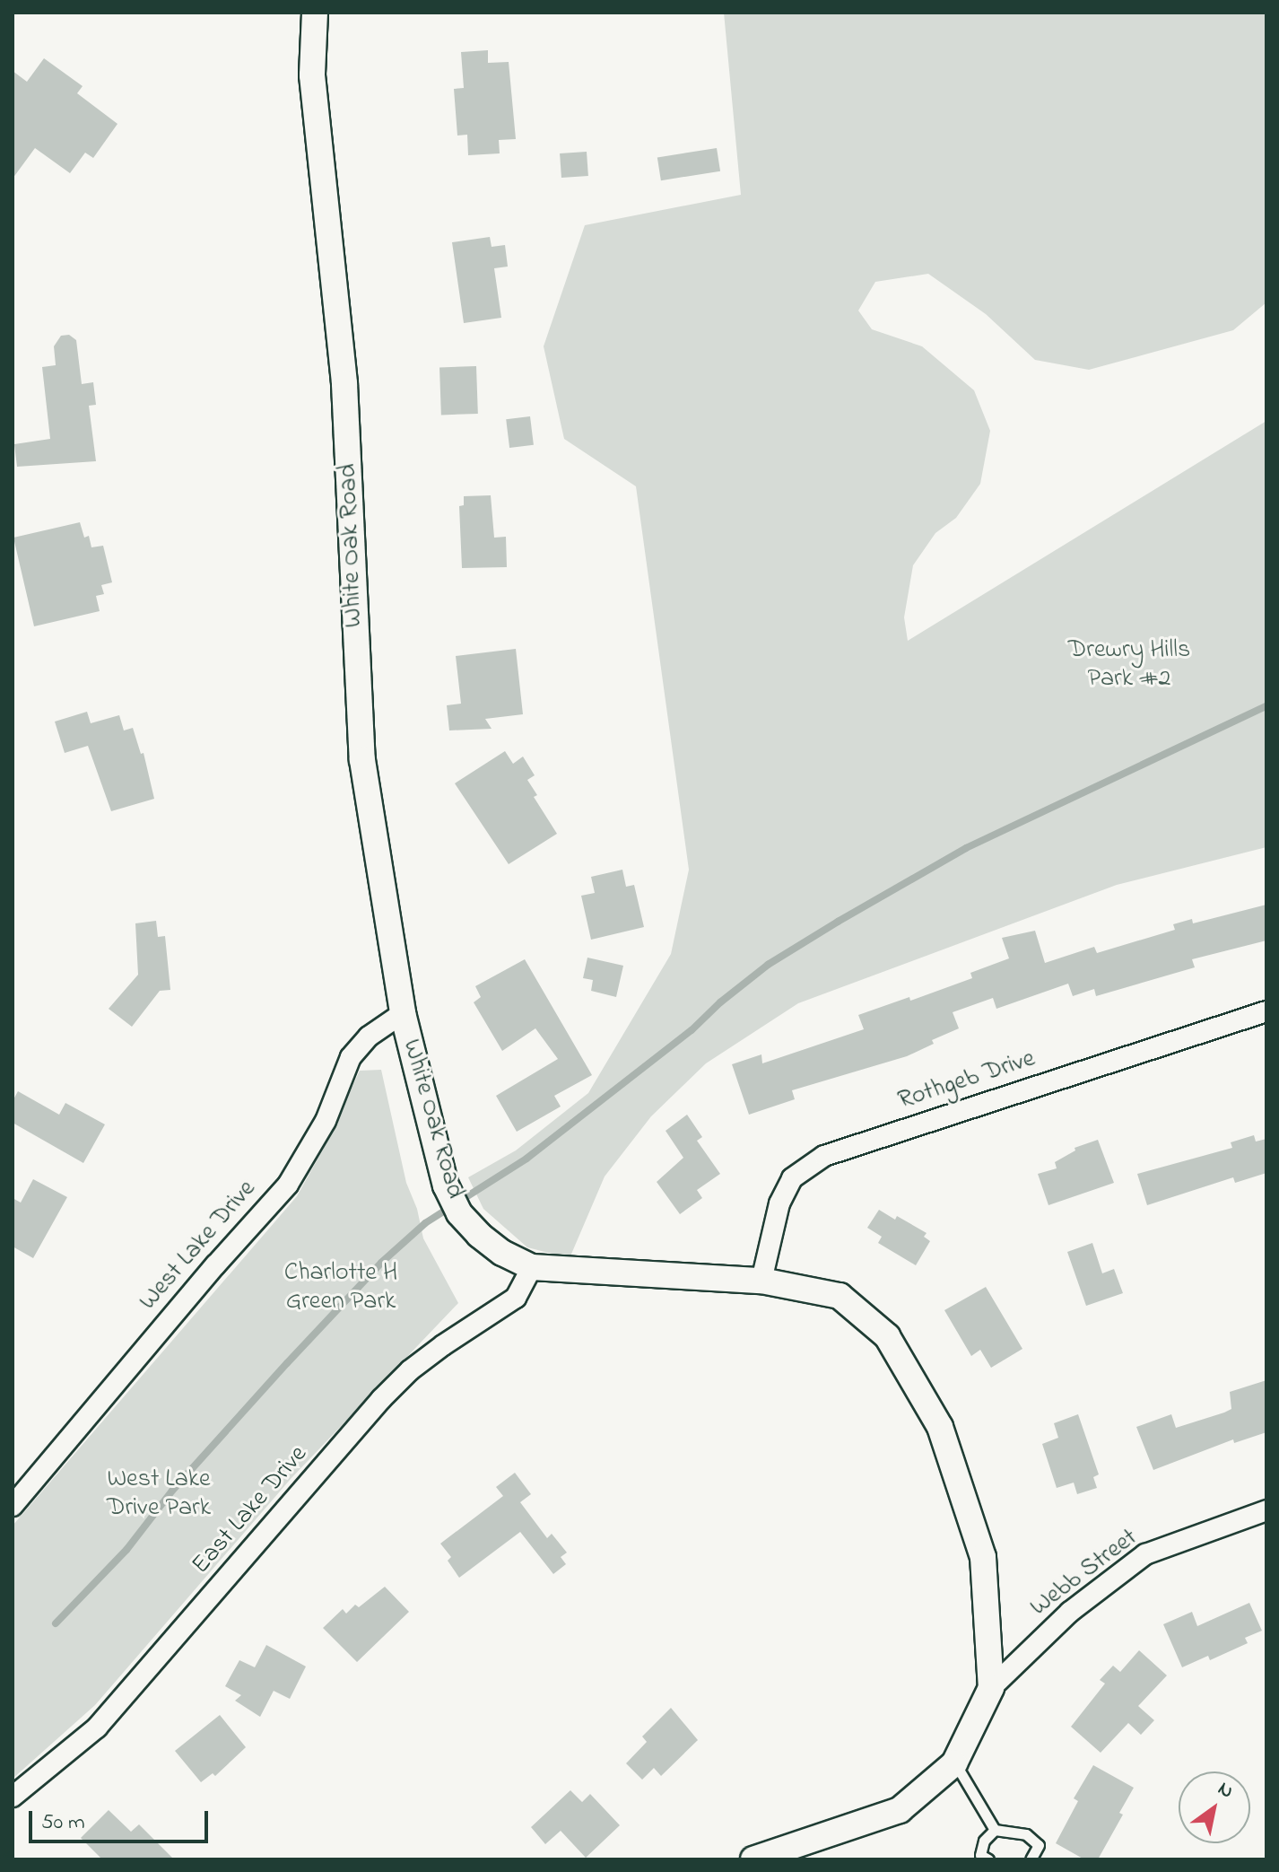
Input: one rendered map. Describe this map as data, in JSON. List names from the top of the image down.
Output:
{
  "streets": {
    "street": [
      "White Oak Road",
      "Rothgeb Drive",
      "West Lake Drive",
      "East Lake Drive",
      "Webb Street"
    ]
  },
  "crossings": [
    ["White Oak Road", "Rothgeb Drive"],
    ["White Oak Road", "West Lake Drive"],
    ["White Oak Road", "East Lake Drive"],
    ["White Oak Road", "Webb Street"]
  ],
  "parks": ["Drewry Hills Park #2", "Charlotte H Green Park", "West Lake Drive Park"],
  "scale_bar": "50 m",
  "north": "top right"
}
